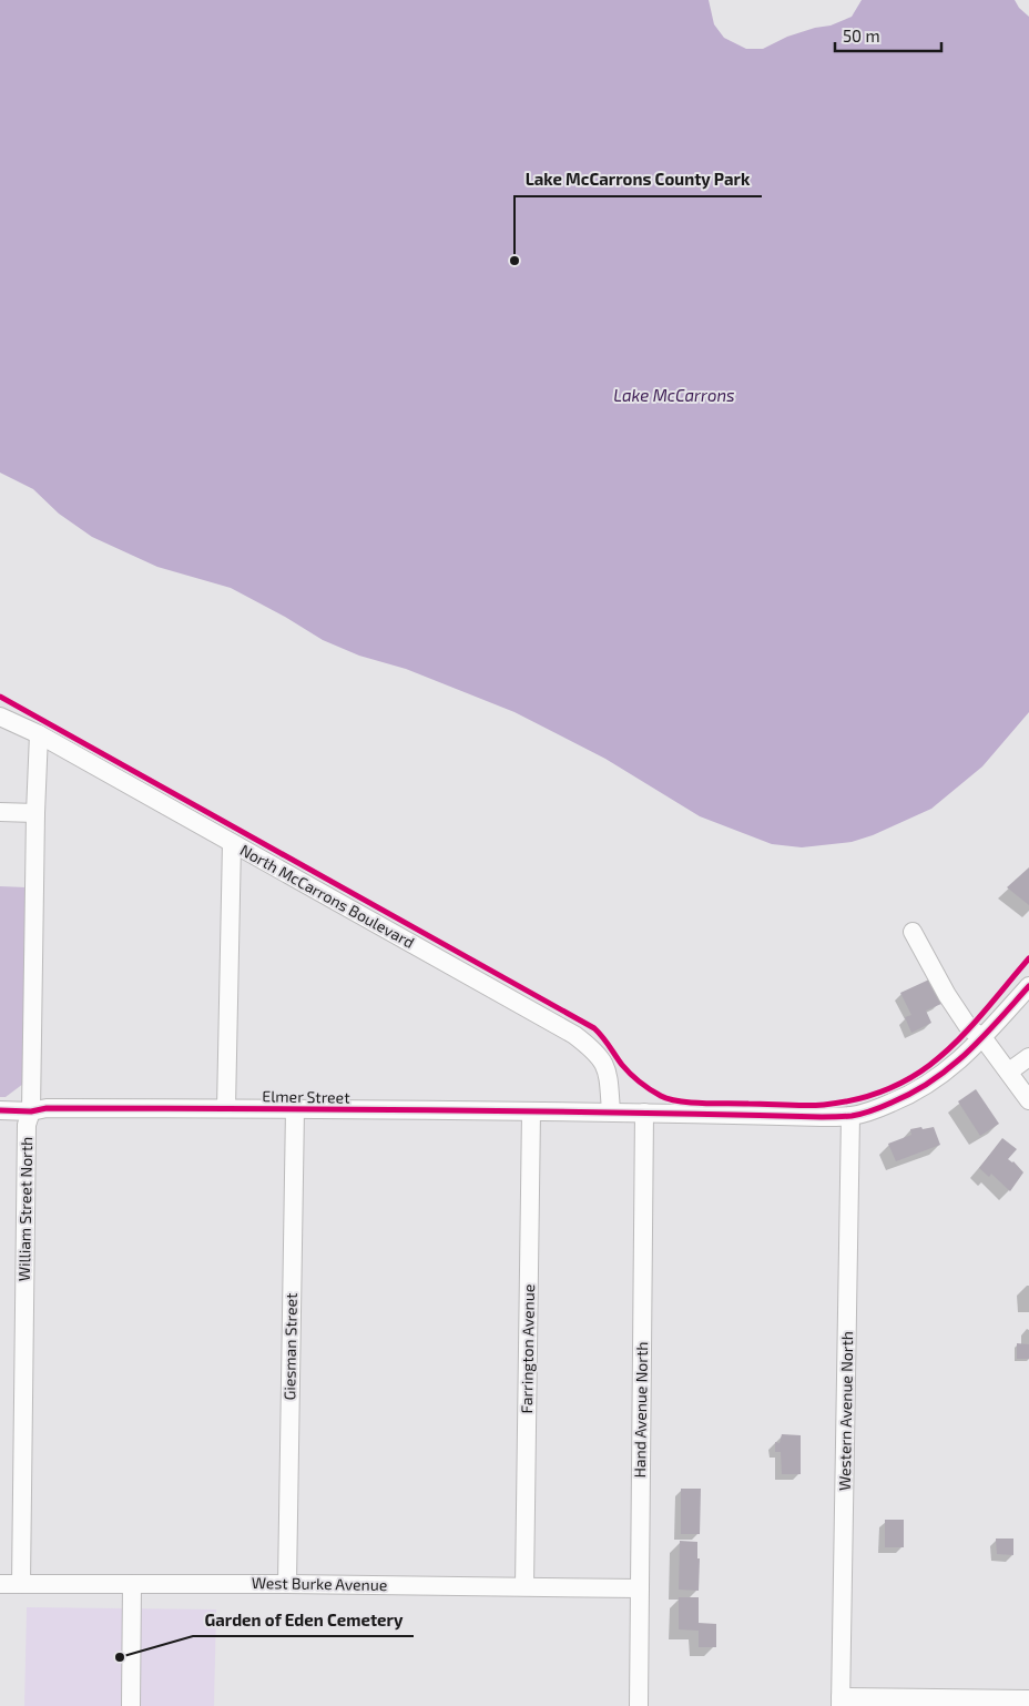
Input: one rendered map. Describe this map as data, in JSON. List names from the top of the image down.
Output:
{
  "streets": {
    "street": [
      "North McCarrons Boulevard",
      "Elmer Street",
      "William Street North",
      "Giesman Street",
      "Farrington Avenue",
      "Hand Avenue North",
      "Western Avenue North",
      "West Burke Avenue"
    ]
  },
  "crossings": [
    ["North McCarrons Boulevard", "Elmer Street"],
    ["North McCarrons Boulevard", "William Street North"],
    ["Elmer Street", "William Street North"],
    ["Elmer Street", "Giesman Street"],
    ["Elmer Street", "Farrington Avenue"],
    ["Elmer Street", "Hand Avenue North"],
    ["William Street North", "West Burke Avenue"],
    ["Giesman Street", "West Burke Avenue"],
    ["Farrington Avenue", "West Burke Avenue"],
    ["Hand Avenue North", "West Burke Avenue"]
  ],
  "water": ["Lake McCarrons"],
  "places": ["Lake McCarrons County Park", "Garden of Eden Cemetery"],
  "scale_bar": "50 m"
}
